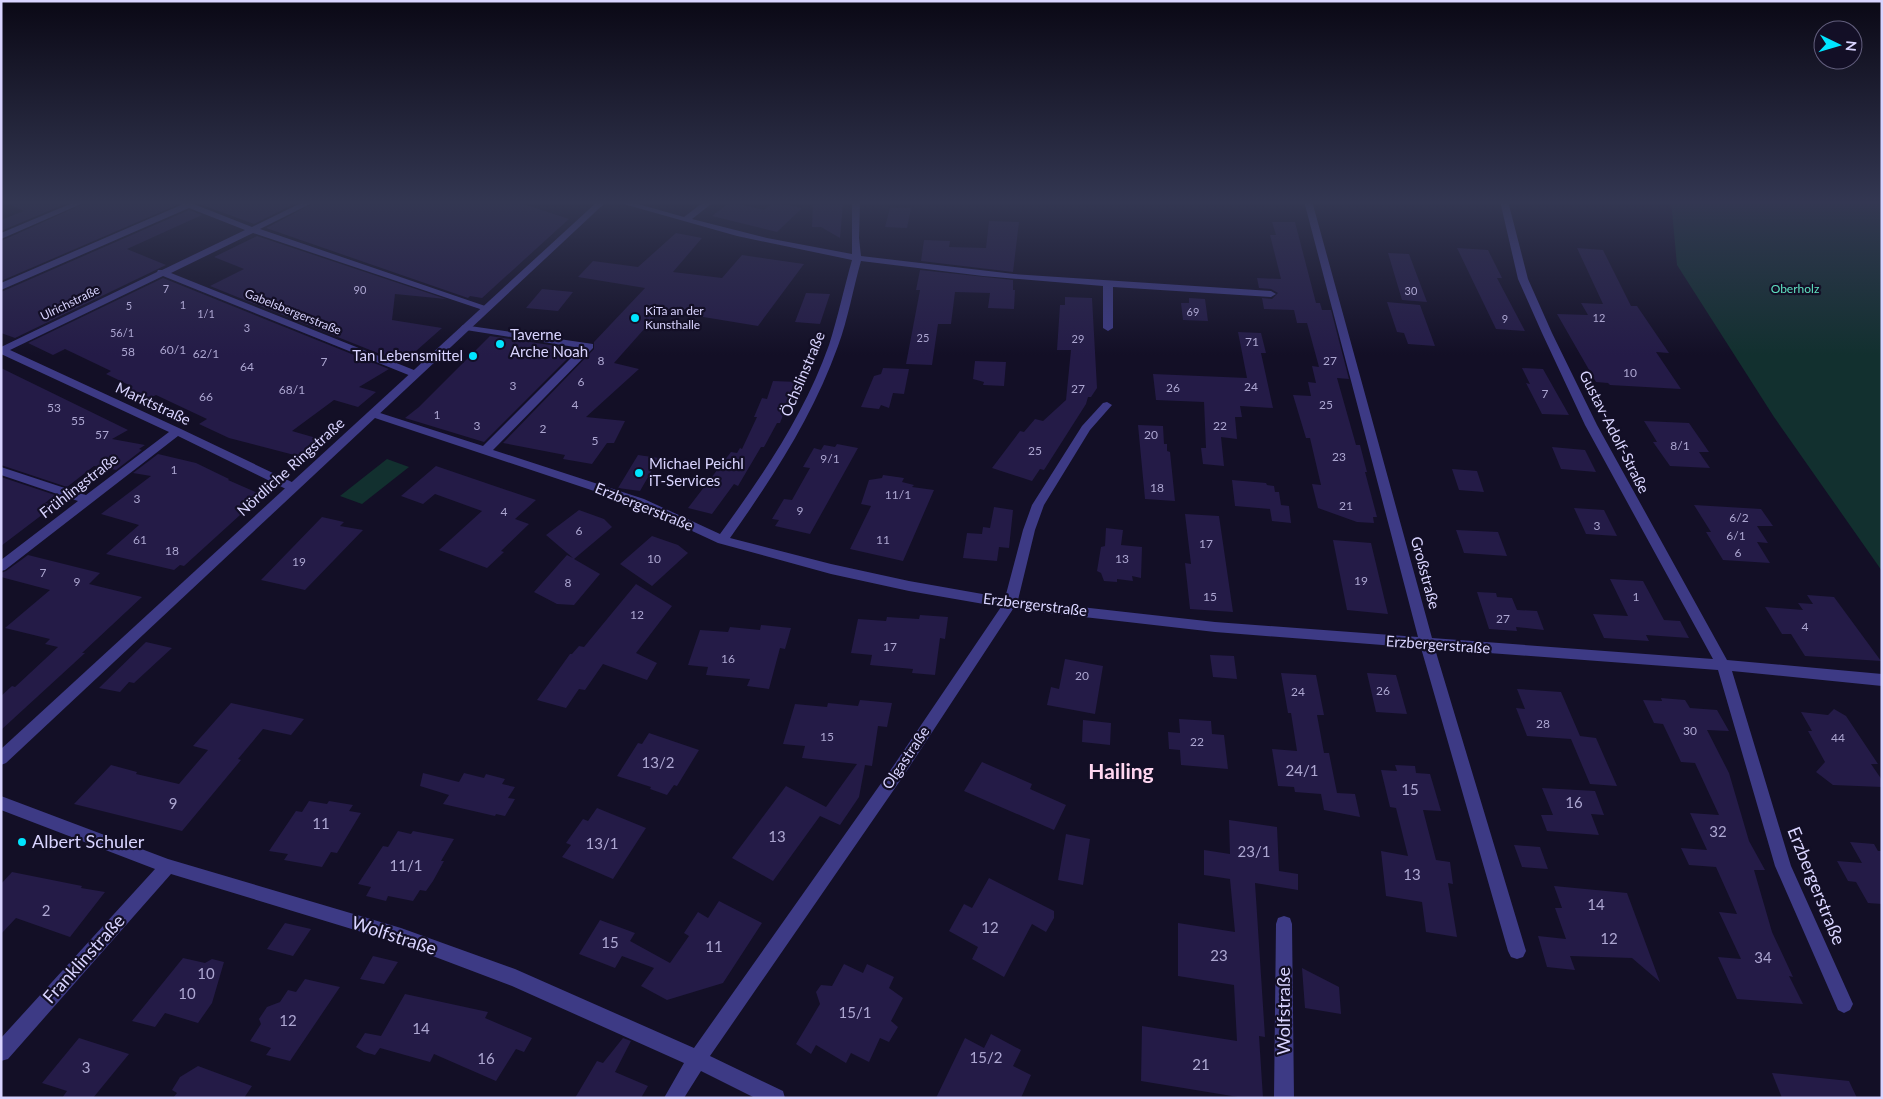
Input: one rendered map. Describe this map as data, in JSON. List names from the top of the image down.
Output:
{
  "streets": {
    "street": [
      "Ulrichstraße",
      "Gabelsbergerstraße",
      "Öchslinstraße",
      "Marktstraße",
      "Gustav-Adolf-Straße",
      "Nördliche Ringstraße",
      "Frühlingstraße",
      "Erzbergerstraße",
      "Großstraße",
      "Olgastraße",
      "Wolfstraße",
      "Franklinstraße"
    ]
  },
  "crossings": [
    ["Ulrichstraße", "Gabelsbergerstraße"],
    ["Ulrichstraße", "Marktstraße"],
    ["Gabelsbergerstraße", "Nördliche Ringstraße"],
    ["Öchslinstraße", "Erzbergerstraße"],
    ["Marktstraße", "Nördliche Ringstraße"],
    ["Marktstraße", "Frühlingstraße"],
    ["Gustav-Adolf-Straße", "Erzbergerstraße"],
    ["Nördliche Ringstraße", "Erzbergerstraße"],
    ["Erzbergerstraße", "Großstraße"],
    ["Erzbergerstraße", "Olgastraße"],
    ["Olgastraße", "Wolfstraße"],
    ["Wolfstraße", "Franklinstraße"]
  ],
  "districts": ["Hailing"],
  "parks": ["Oberholz"],
  "places": [
    "KiTa an der Kunsthalle",
    "Taverne Arche Noah",
    "Tan Lebensmittel",
    "Michael Peichl iT-Services",
    "Albert Schuler"
  ],
  "house_numbers": [
    "7",
    "90",
    "30",
    "1",
    "5",
    "69",
    "1/1",
    "12",
    "9",
    "3",
    "56/1",
    "25",
    "29",
    "71",
    "60/1",
    "58",
    "62/1",
    "8",
    "27",
    "7",
    "64",
    "10",
    "6",
    "3",
    "24",
    "26",
    "27",
    "68/1",
    "7",
    "66",
    "4",
    "25",
    "53",
    "1",
    "55",
    "3",
    "22",
    "2",
    "57",
    "20",
    "5",
    "8/1",
    "25",
    "23",
    "9/1",
    "1",
    "18",
    "11/1",
    "3",
    "21",
    "9",
    "4",
    "6/2",
    "3",
    "6",
    "6/1",
    "61",
    "11",
    "17",
    "18",
    "6",
    "10",
    "13",
    "19",
    "7",
    "19",
    "9",
    "8",
    "15",
    "1",
    "12",
    "27",
    "4",
    "17",
    "16",
    "20",
    "26",
    "24",
    "28",
    "30",
    "15",
    "44",
    "22",
    "13/2",
    "24/1",
    "15",
    "16",
    "9",
    "11",
    "32",
    "13",
    "13/1",
    "23/1",
    "11/1",
    "13",
    "14",
    "2",
    "12",
    "12",
    "15",
    "11",
    "23",
    "34",
    "10",
    "10",
    "15/1",
    "12",
    "14",
    "15/2",
    "16",
    "21",
    "3"
  ],
  "north": "right"
}
